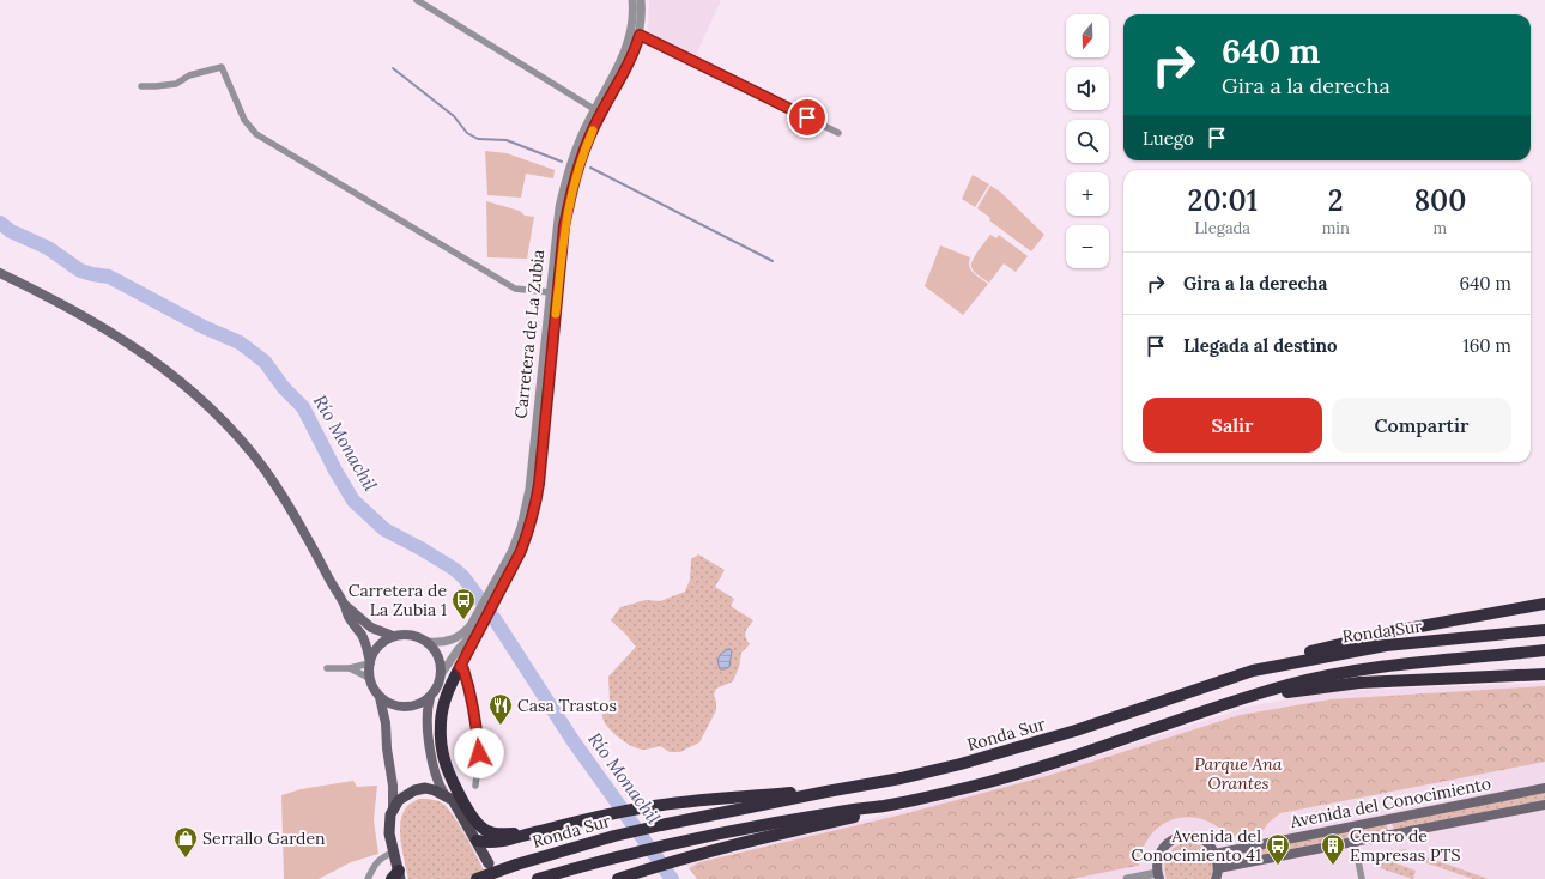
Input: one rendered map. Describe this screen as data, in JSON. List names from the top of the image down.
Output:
{
  "streets": {
    "highway": ["Ronda Sur"],
    "main road": ["Avenida del Conocimiento"],
    "street": ["Carretera de La Zubia"]
  },
  "water": ["Río Monachil"],
  "parks": ["Parque Ana Orantes"],
  "places": {
    "bus stop": ["Carretera de La Zubia 1", "Avenida del Conocimiento 41"],
    "restaurant": ["Casa Trastos"],
    "shop": ["Serrallo Garden"],
    "building": ["Centro de Empresas PTS"]
  },
  "north": "bottom",
  "page": {
    "map_buttons": ["+", "−"],
    "turn": ["640 m", "Gira a la derecha"],
    "then": "Luego",
    "eta": [
      "20:01",
      "Llegada",
      "2",
      "min",
      "800",
      "m"
    ],
    "list": [
      {
        "name": "Gira a la derecha",
        "value": "640 m"
      },
      {
        "name": "Llegada al destino",
        "value": "160 m"
      }
    ],
    "buttons": ["Salir", "Compartir"]
  }
}
